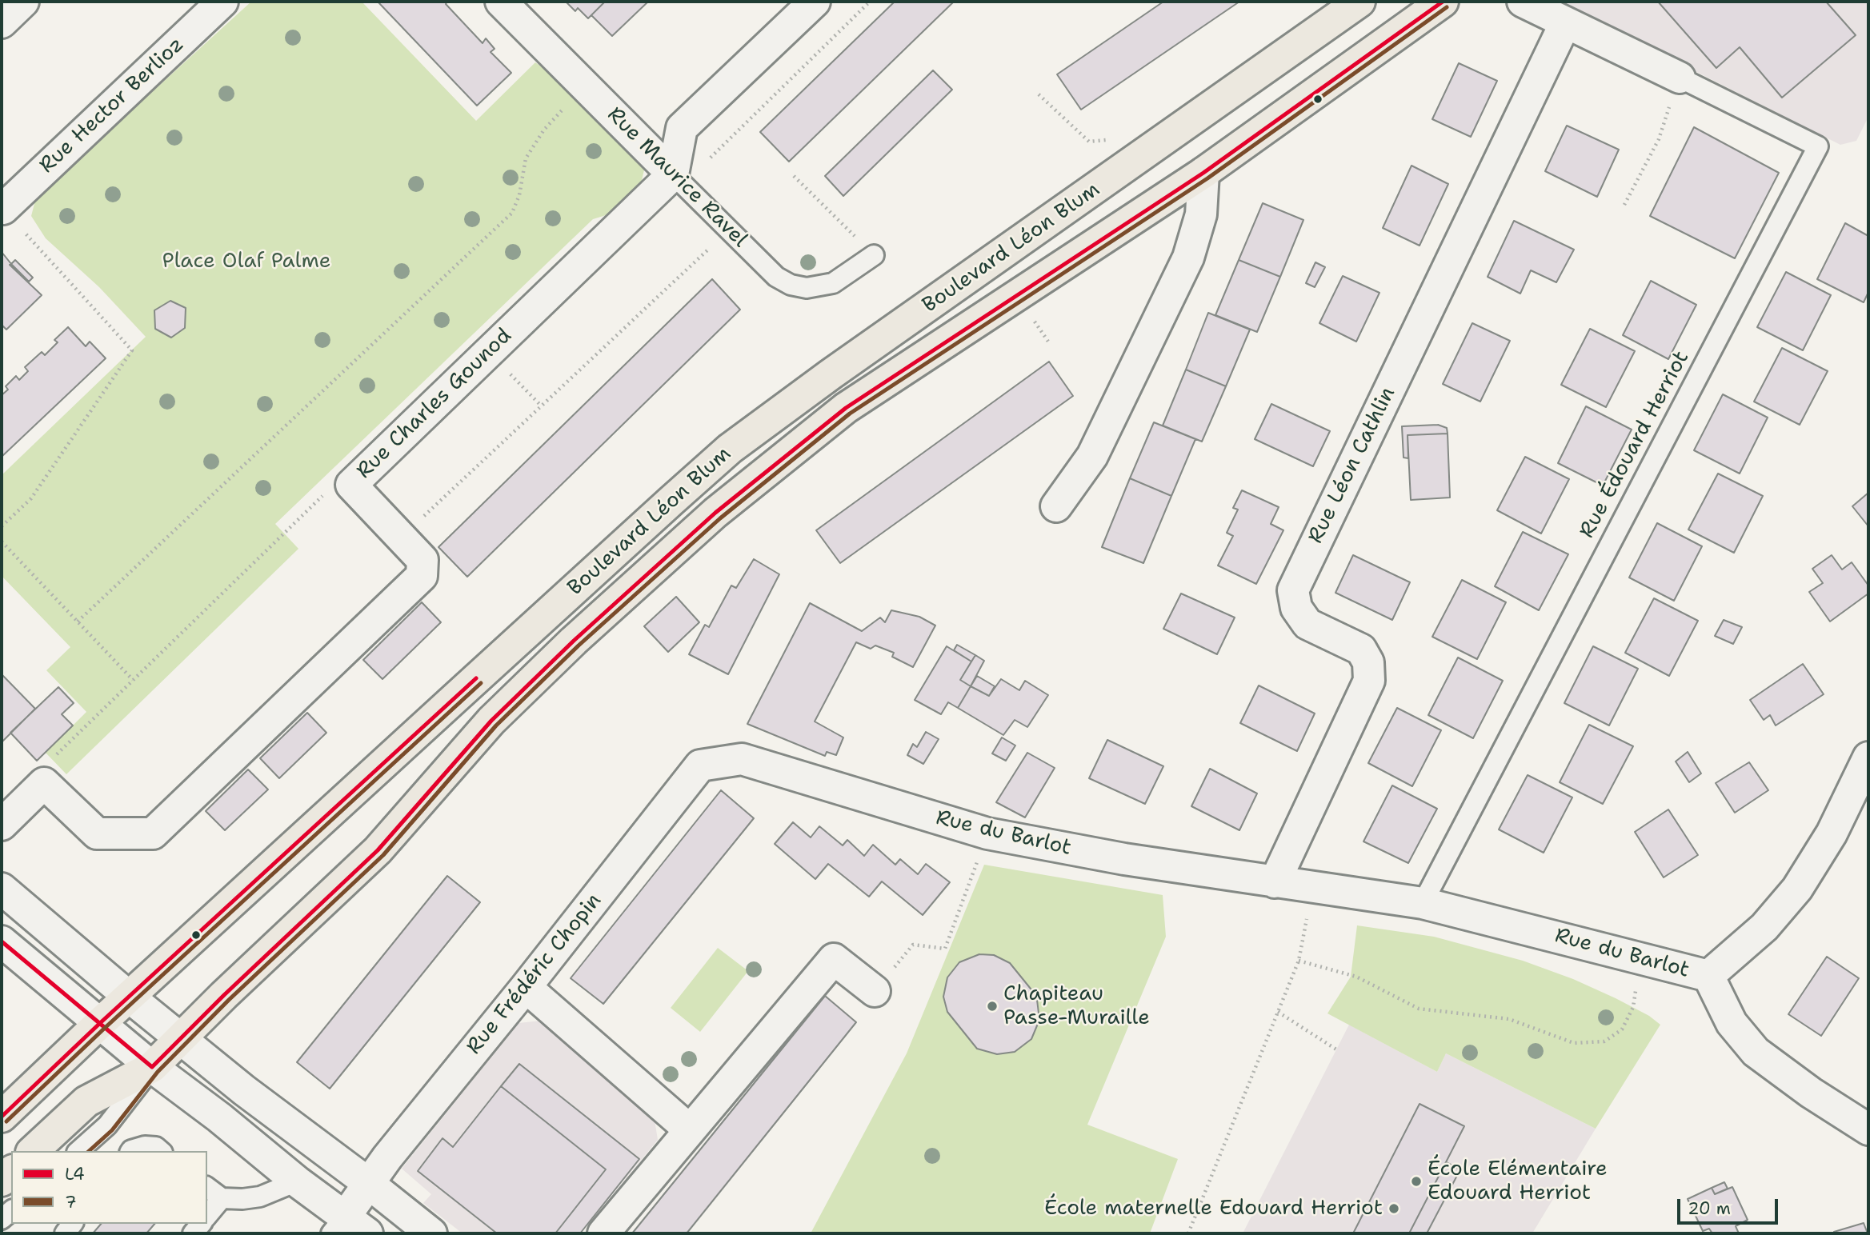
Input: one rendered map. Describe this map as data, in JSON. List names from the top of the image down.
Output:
{
  "streets": {
    "main road": ["Boulevard Léon Blum"],
    "street": [
      "Rue Hector Berlioz",
      "Rue Maurice Ravel",
      "Rue Charles Gounod",
      "Rue Léon Cathlin",
      "Rue du Barlot",
      "Rue Frédéric Chopin"
    ],
    "lane": ["Rue Édouard Herriot"]
  },
  "crossings": [
    ["Rue Maurice Ravel", "Rue Charles Gounod"],
    ["Boulevard Léon Blum", "Rue Frédéric Chopin"],
    ["Rue Édouard Herriot", "Rue du Barlot"],
    ["Rue Léon Cathlin", "Rue du Barlot"],
    ["Rue du Barlot", "Rue Frédéric Chopin"]
  ],
  "parks": ["Place Olaf Palme"],
  "places": ["Chapiteau Passe-Muraille", "École Elémentaire Edouard Herriot", "École maternelle Edouard Herriot"],
  "lines": ["transit line L4", "transit line 7"],
  "legend": ["L4", "7"],
  "scale_bar": "20 m"
}
